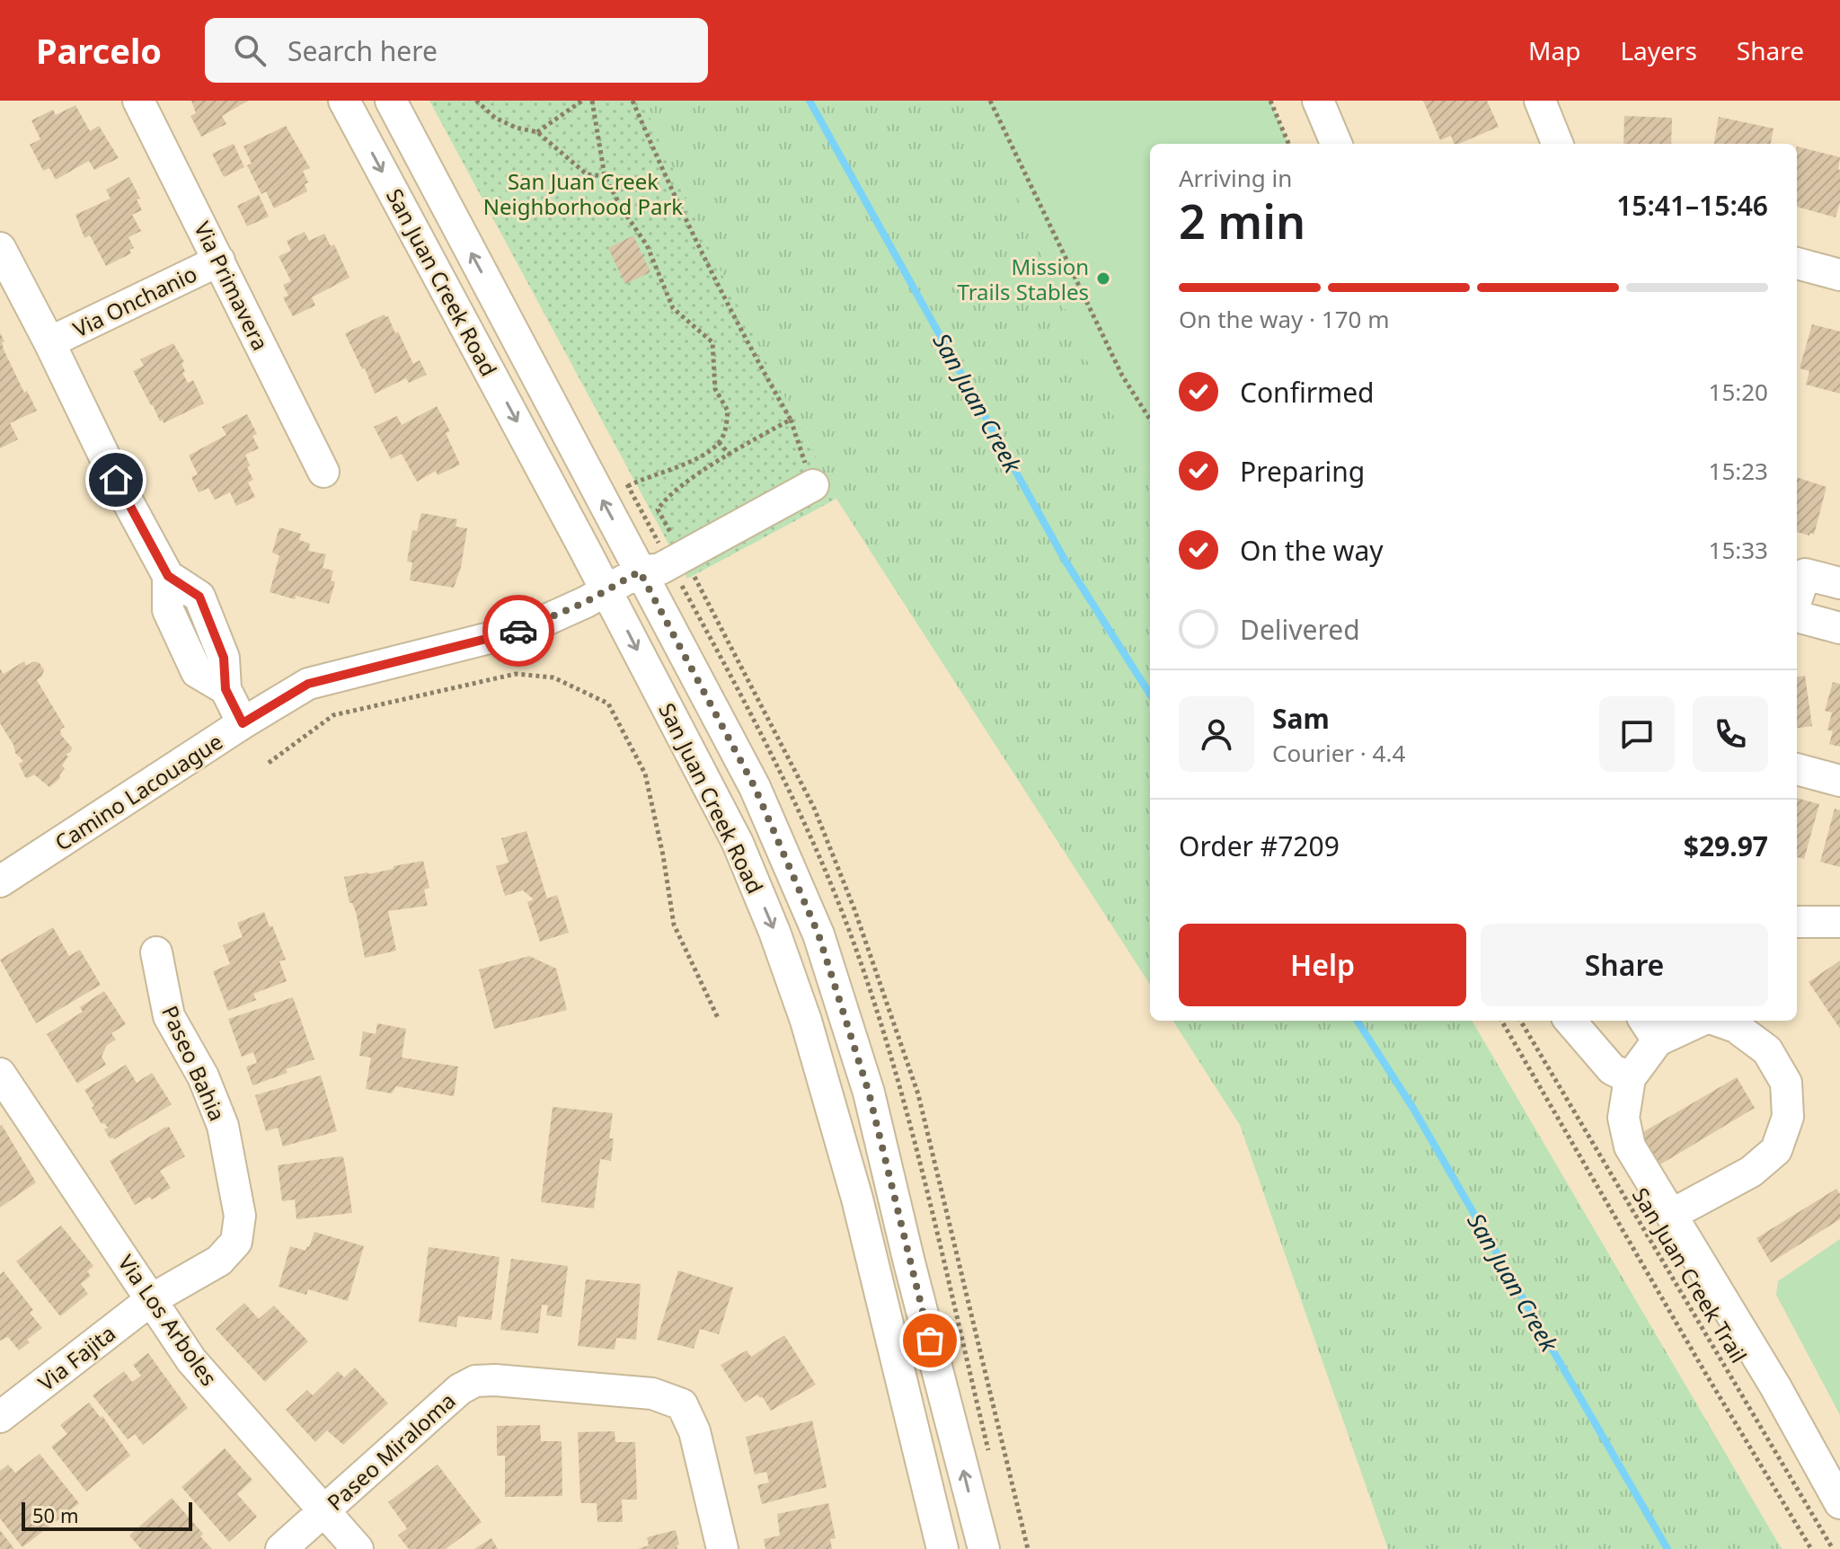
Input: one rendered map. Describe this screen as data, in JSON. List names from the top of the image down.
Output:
{
  "streets": {
    "street": [
      "San Juan Creek Road",
      "Via Primavera",
      "Via Onchanio",
      "Camino Lacouague",
      "Paseo Bahia",
      "Via Los Arboles",
      "Via Fajita",
      "Paseo Miraloma"
    ],
    "path": ["San Juan Creek Trail"]
  },
  "crossings": [
    ["San Juan Creek Road", "Camino Lacouague"],
    ["Via Primavera", "Via Onchanio"],
    ["Paseo Bahia", "Via Los Arboles"],
    ["Paseo Bahia", "Via Fajita"],
    ["Via Los Arboles", "Via Fajita"],
    ["Via Los Arboles", "Paseo Miraloma"]
  ],
  "water": ["San Juan Creek"],
  "parks": ["San Juan Creek Neighborhood Park"],
  "places": ["Mission Trails Stables"],
  "scale_bar": "50 m",
  "page": {
    "header": "Parcelo",
    "search": "Search here",
    "nav": ["Map", "Layers", "Share"],
    "heading": ["2 min", "Arriving in", "15:41–15:46"],
    "panel": [
      "Sam",
      "Courier · 4.4",
      "Order #7209",
      "$29.97"
    ],
    "bar": "On the way · 170 m",
    "list": [
      ["Confirmed", "15:20"],
      ["Preparing", "15:23"],
      ["On the way", "15:33"],
      "Delivered"
    ],
    "buttons": ["Help", "Share"],
    "scale": "50 m"
  }
}
